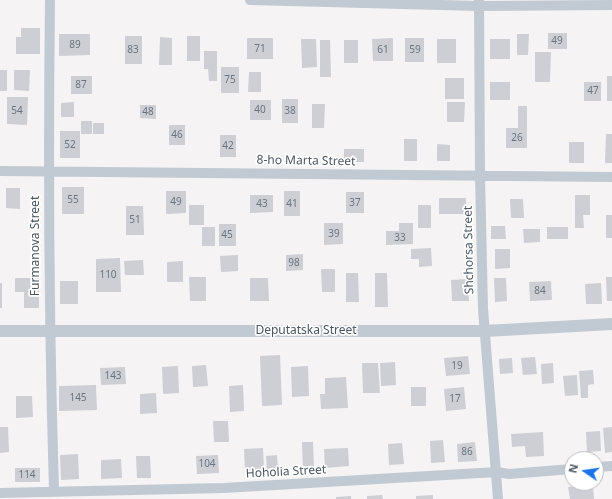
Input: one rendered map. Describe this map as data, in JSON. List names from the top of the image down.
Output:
{
  "streets": {
    "street": [
      "8-ho Marta Street",
      "Furmanova Street",
      "Shchorsa Street",
      "Deputatska Street",
      "Hoholia Street"
    ]
  },
  "crossings": [
    ["8-ho Marta Street", "Furmanova Street"],
    ["8-ho Marta Street", "Shchorsa Street"],
    ["Furmanova Street", "Deputatska Street"],
    ["Furmanova Street", "Hoholia Street"],
    ["Shchorsa Street", "Deputatska Street"],
    ["Shchorsa Street", "Hoholia Street"]
  ],
  "house_numbers": [
    "49",
    "89",
    "71",
    "83",
    "61",
    "59",
    "75",
    "87",
    "47",
    "40",
    "54",
    "38",
    "48",
    "46",
    "26",
    "52",
    "42",
    "55",
    "49",
    "37",
    "43",
    "41",
    "51",
    "39",
    "45",
    "33",
    "98",
    "110",
    "84",
    "19",
    "143",
    "145",
    "17",
    "86",
    "104",
    "114"
  ],
  "north": "left"
}
